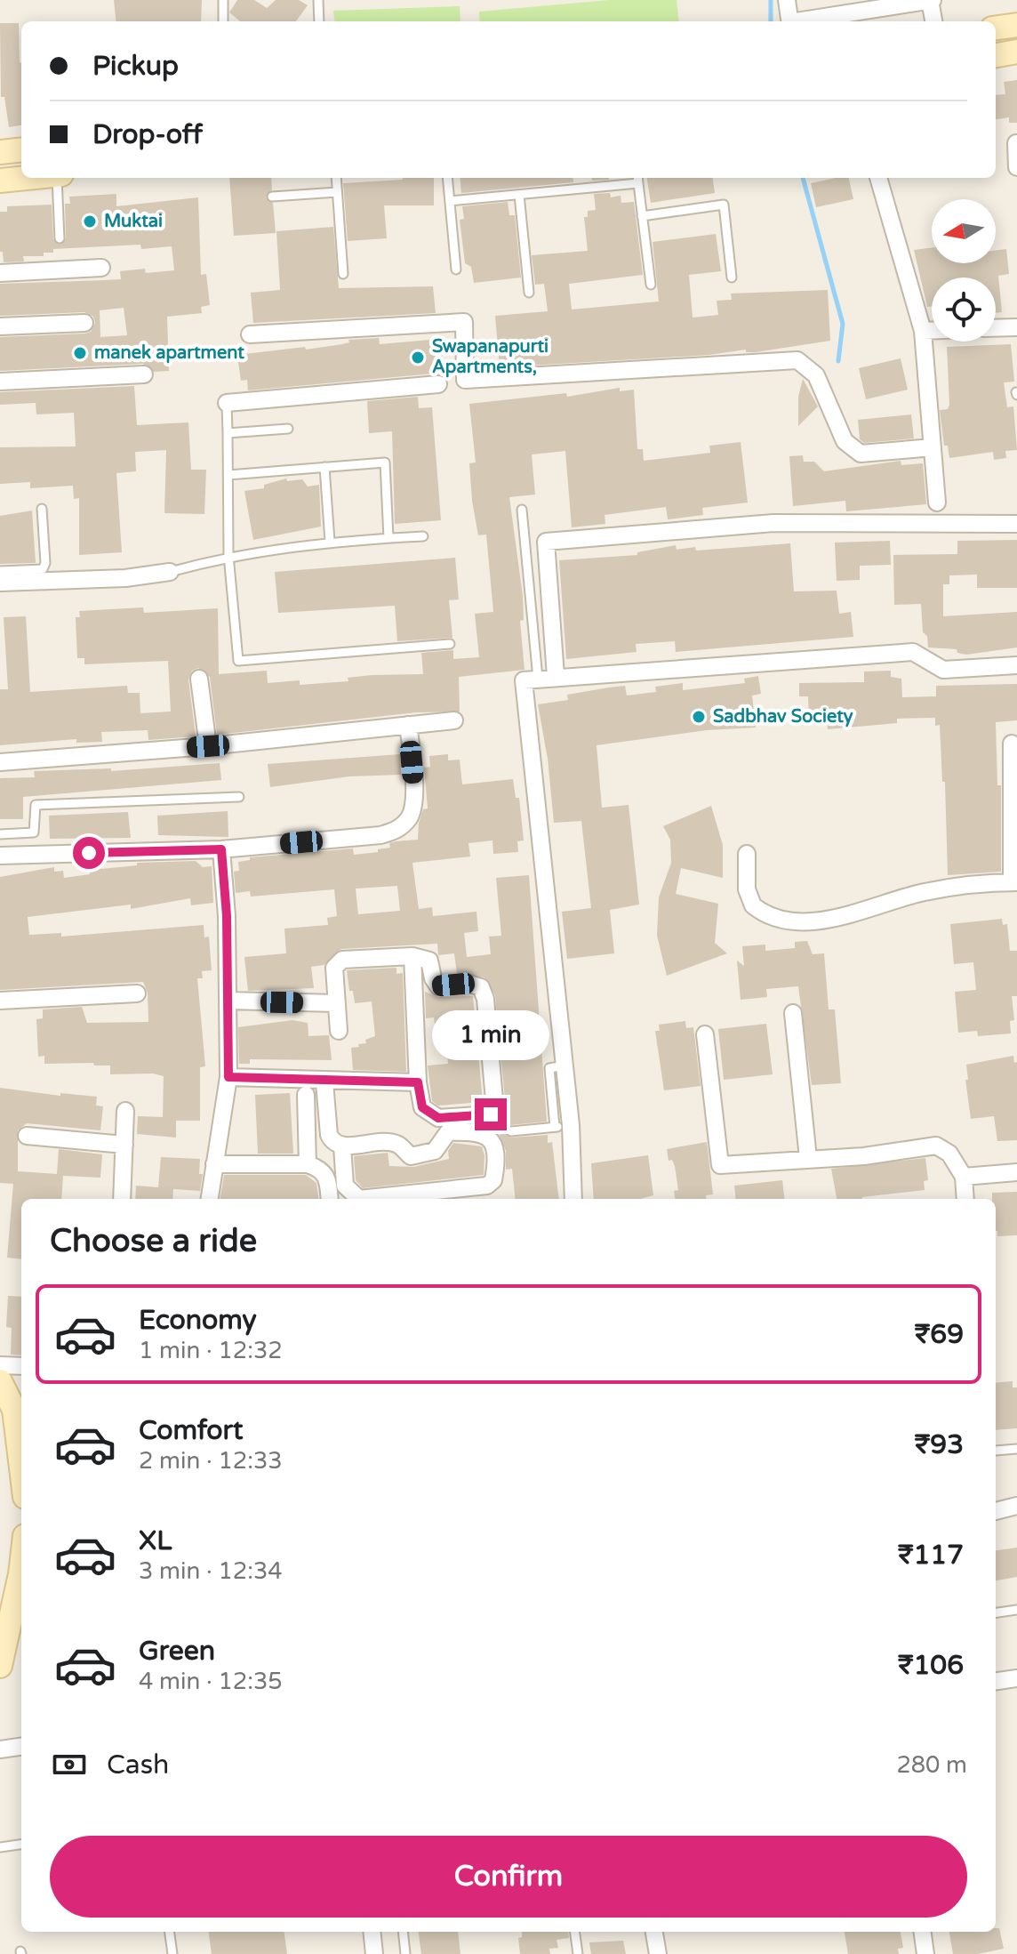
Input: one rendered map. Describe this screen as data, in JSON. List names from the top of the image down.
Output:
{
  "places": [
    "Muktai",
    "manek apartment",
    "Swapanapurti Apartments,",
    "Sadbhav Society"
  ],
  "north": "left",
  "page": {
    "banner": ["Pickup", "Drop-off"],
    "bubble": "1 min",
    "heading": "Choose a ride",
    "list": [
      {
        "name": "Economy",
        "note": "1 min · 12:32",
        "value": "₹69"
      },
      {
        "name": "Comfort",
        "note": "2 min · 12:33",
        "value": "₹93"
      },
      {
        "name": "XL",
        "note": "3 min · 12:34",
        "value": "₹117"
      },
      {
        "name": "Green",
        "note": "4 min · 12:35",
        "value": "₹106"
      }
    ],
    "pay": ["Cash", "280 m"],
    "buttons": "Confirm"
  }
}
